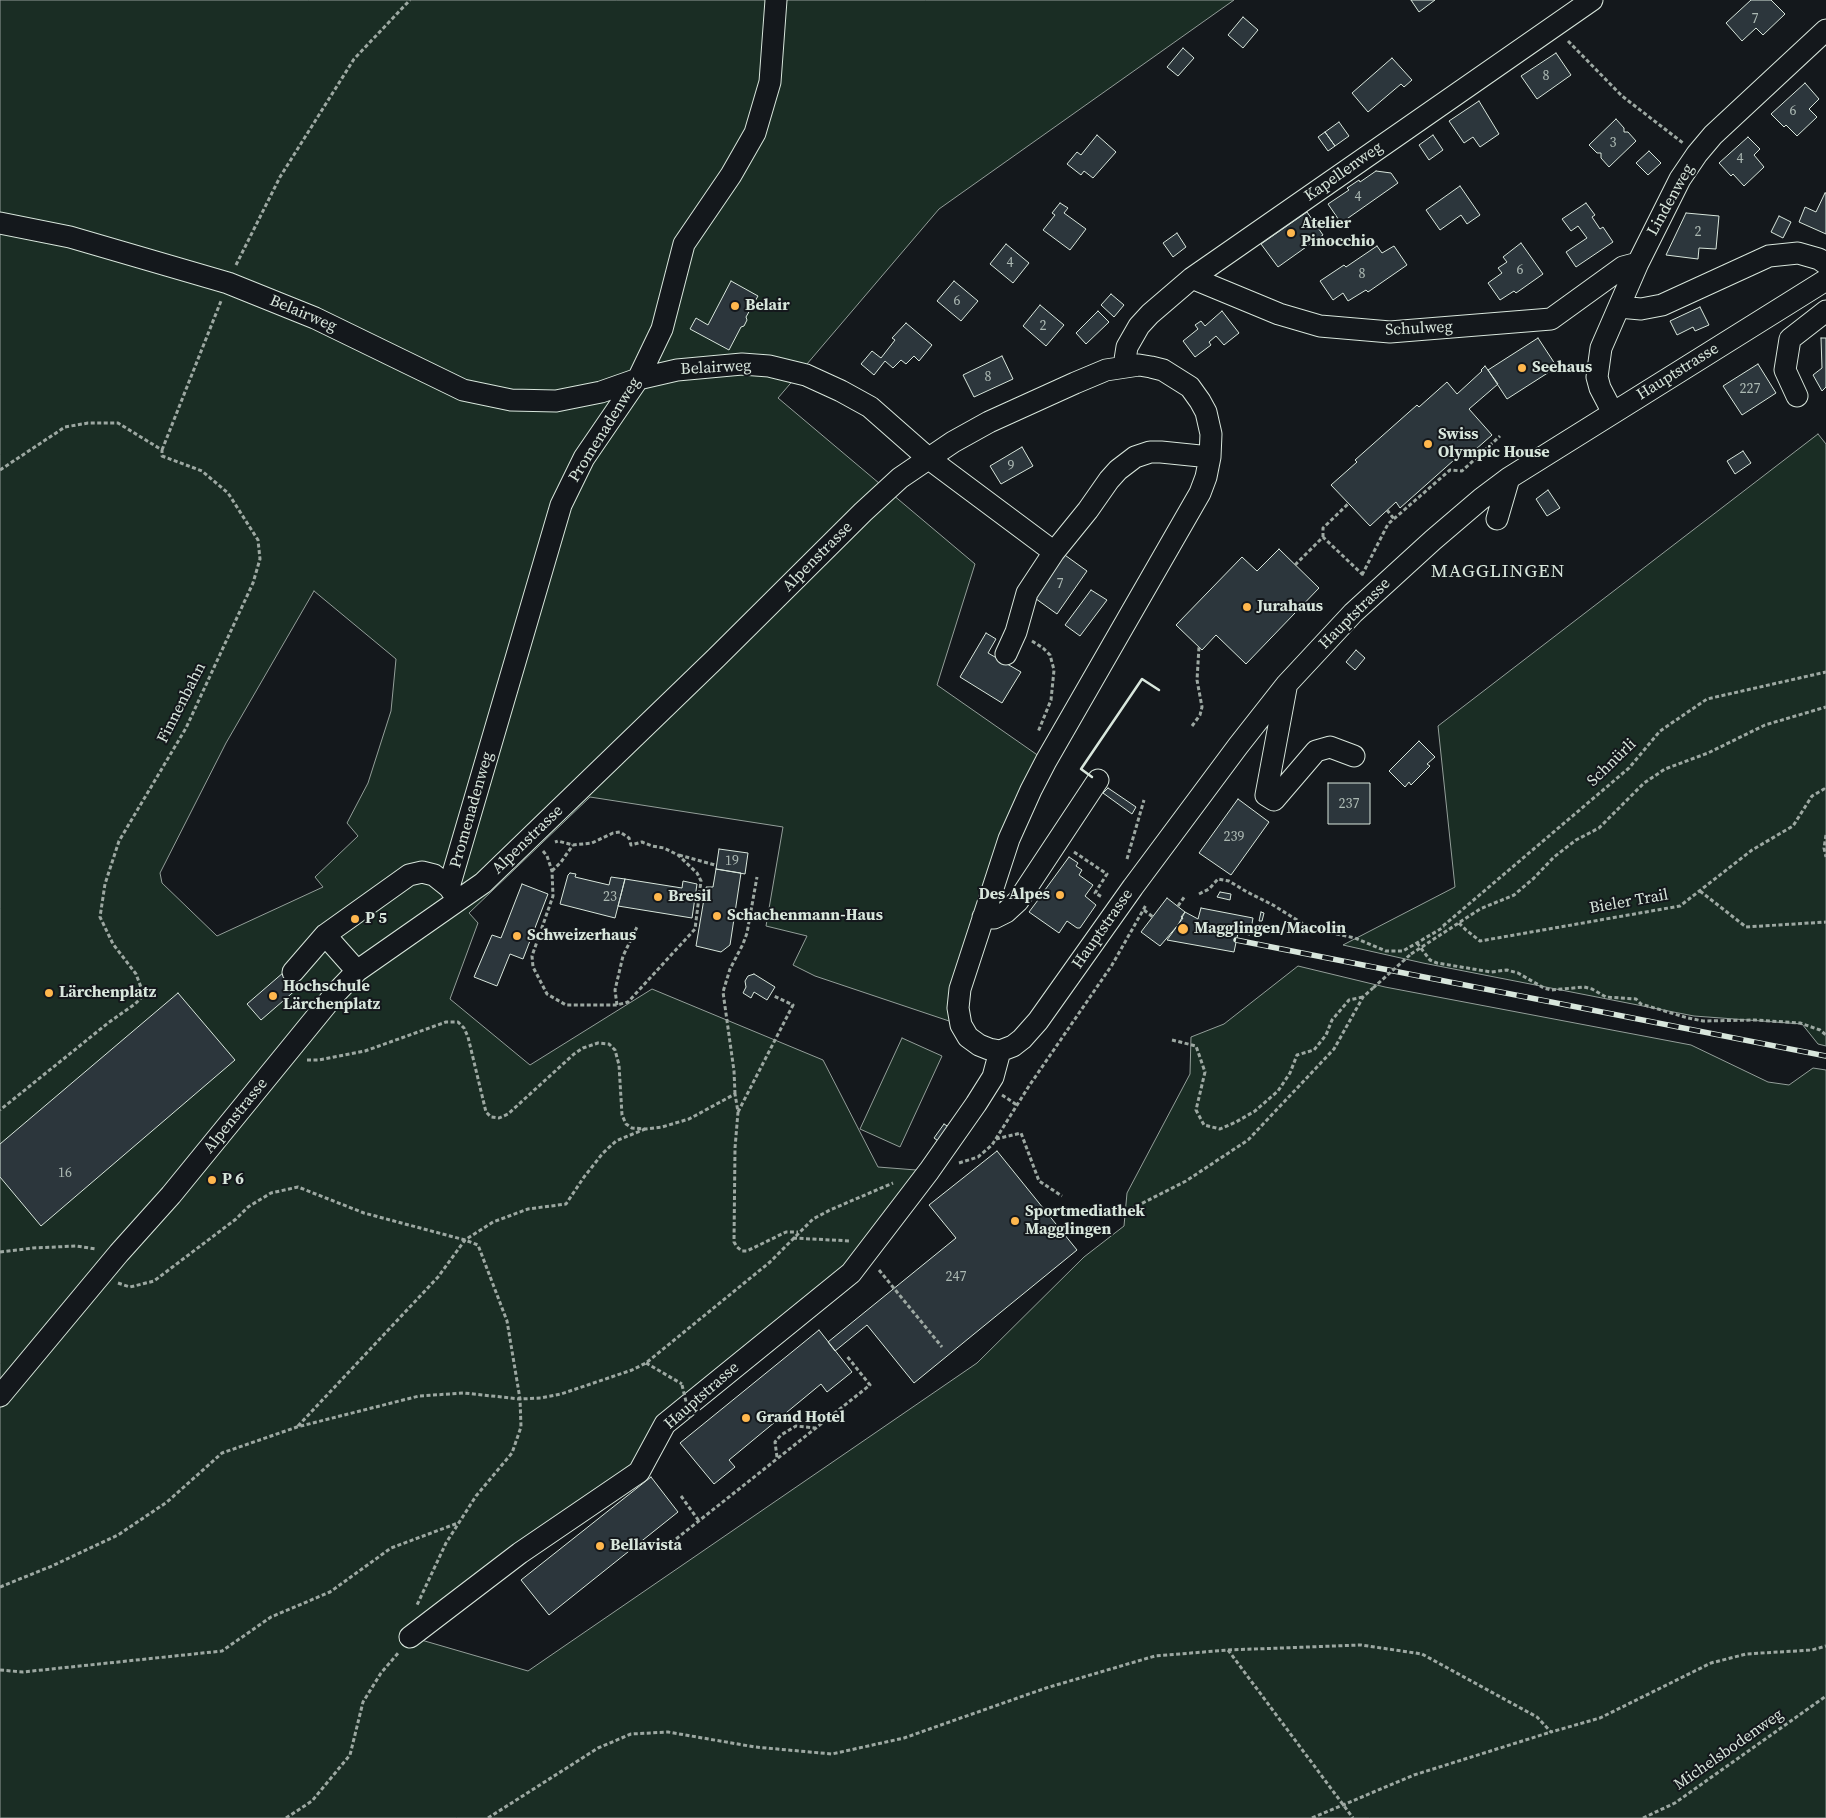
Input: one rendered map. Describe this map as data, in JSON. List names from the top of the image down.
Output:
{
  "streets": {
    "street": [
      "Kapellenweg",
      "Lindenweg",
      "Belairweg",
      "Schulweg",
      "Hauptstrasse",
      "Promenadenweg",
      "Alpenstrasse"
    ],
    "path": [
      "Finnenbahn",
      "Schnürli",
      "Bieler Trail",
      "Michelsbodenweg"
    ]
  },
  "crossings": [
    ["Kapellenweg", "Schulweg"],
    ["Kapellenweg", "Alpenstrasse"],
    ["Lindenweg", "Schulweg"],
    ["Lindenweg", "Hauptstrasse"],
    ["Belairweg", "Promenadenweg"],
    ["Belairweg", "Alpenstrasse"],
    ["Promenadenweg", "Alpenstrasse"]
  ],
  "districts": ["MAGGLINGEN"],
  "places": [
    "Atelier Pinocchio",
    "Belair",
    "Seehaus",
    "Swiss Olympic House",
    "Jurahaus",
    "Des Alpes",
    "Bresil",
    "Schachenmann-Haus",
    "P 5",
    "Magglingen/Macolin",
    "Schweizerhaus",
    "Lärchenplatz",
    "Hochschule Lärchenplatz",
    "P 6",
    "Sportmediathek Magglingen",
    "Grand Hotel",
    "Bellavista"
  ],
  "house_numbers": [
    "7",
    "8",
    "6",
    "3",
    "4",
    "4",
    "2",
    "4",
    "6",
    "8",
    "6",
    "2",
    "8",
    "227",
    "9",
    "7",
    "237",
    "239",
    "19",
    "23",
    "16",
    "247"
  ]
}
